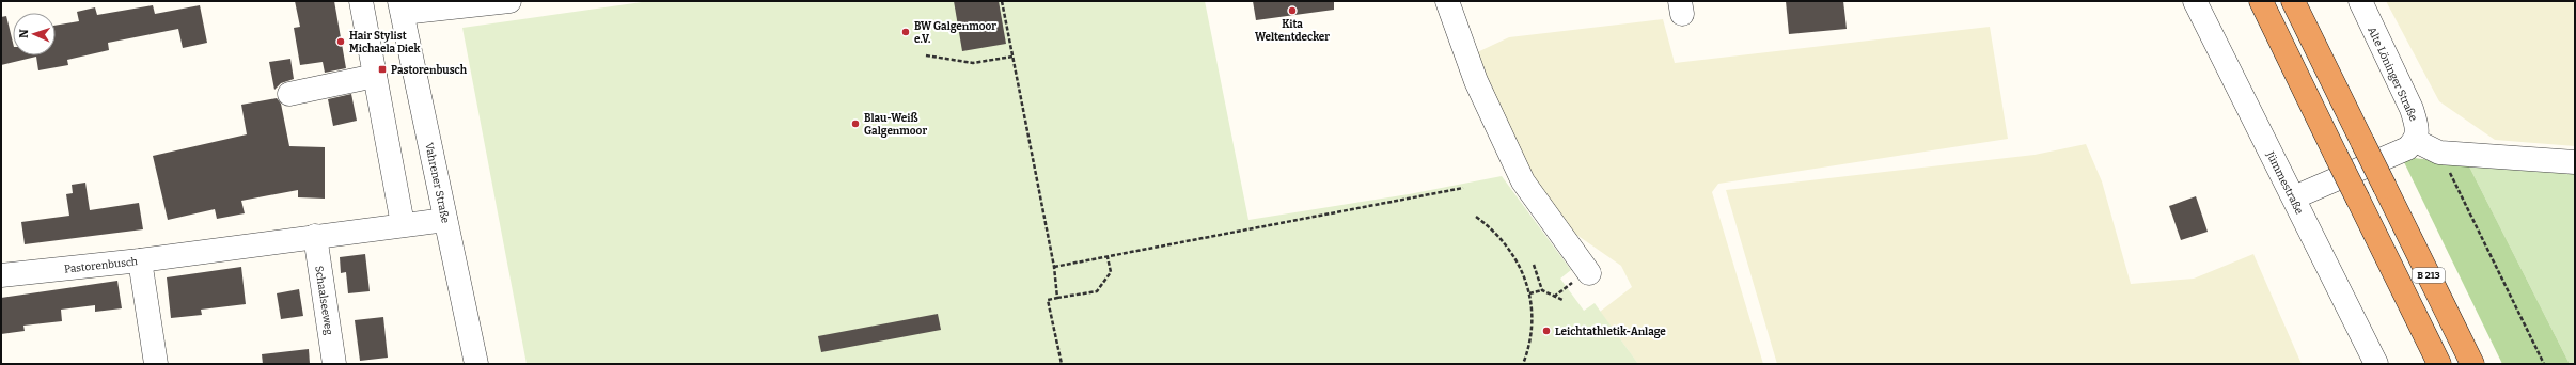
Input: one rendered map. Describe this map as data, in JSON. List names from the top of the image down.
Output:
{
  "streets": {
    "highway": ["B 213"],
    "street": [
      "Alte Löninger Straße",
      "Vahrener Straße",
      "Jümmestraße",
      "Pastorenbusch",
      "Schaalseeweg"
    ]
  },
  "crossings": [
    ["Vahrener Straße", "Pastorenbusch"],
    ["Pastorenbusch", "Schaalseeweg"]
  ],
  "places": {
    "other": [
      "Kita Weltentdecker",
      "BW Galgenmoor e.V.",
      "Hair Stylist Michaela Diek",
      "Blau-Weiß Galgenmoor",
      "Leichtathletik-Anlage"
    ],
    "transit": ["Pastorenbusch"]
  },
  "north": "left"
}
